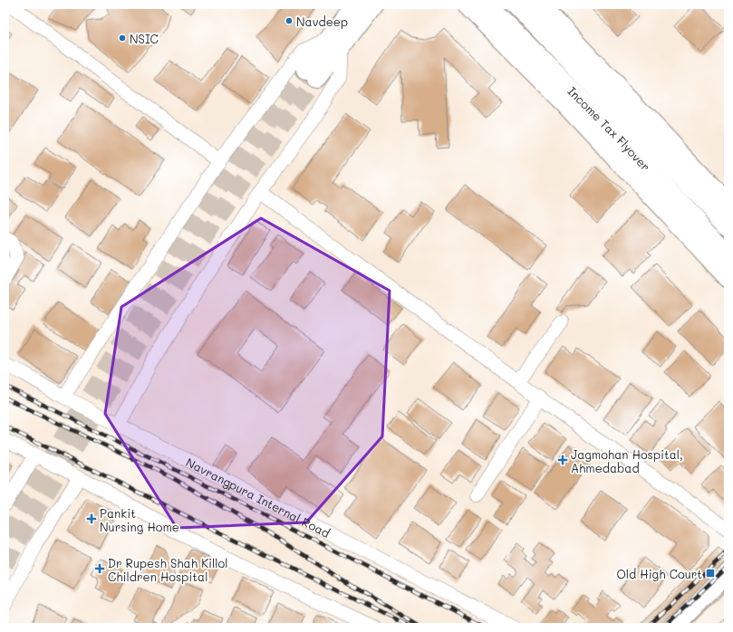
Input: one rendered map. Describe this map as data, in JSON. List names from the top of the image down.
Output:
{
  "streets": {
    "main road": ["Income Tax Flyover"],
    "street": ["Navrangpura Internal Road"]
  },
  "places": {
    "other": ["Navdeep", "NSIC"],
    "health": ["Jagmohan Hospital, Ahmedabad", "Pankit Nursing Home", "Dr Rupesh Shah Killol Children Hospital"],
    "transit": ["Old High Court"]
  }
}
